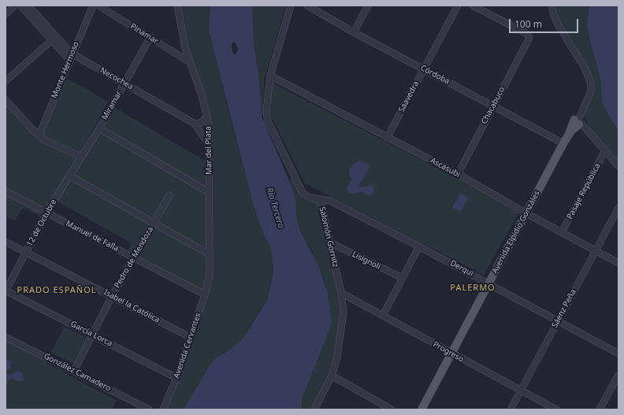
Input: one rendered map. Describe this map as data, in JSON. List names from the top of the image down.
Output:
{
  "streets": {
    "main road": ["Avenida Elpidio Gonzáles"],
    "street": [
      "Pinamar",
      "Monte Hermoso",
      "Córdoba",
      "Necochea",
      "Saavedra",
      "Miramar",
      "Chacabuco",
      "Mar del Plata",
      "Ascasubi",
      "Pasaje República",
      "12 de Octubre",
      "Manuel de Falla",
      "Salomón Gornitz",
      "Pedro de Mendoza",
      "Lisignoli",
      "Derqui",
      "Isabel la Católica",
      "Sáenz Peña",
      "García Lorca",
      "Avenida Cervantes",
      "Progreso",
      "González Camadero"
    ]
  },
  "crossings": [
    ["Pinamar", "Miramar"],
    ["Pinamar", "Mar del Plata"],
    ["Monte Hermoso", "Necochea"],
    ["Córdoba", "Saavedra"],
    ["Córdoba", "Chacabuco"],
    ["Córdoba", "Avenida Elpidio Gonzáles"],
    ["Necochea", "Miramar"],
    ["Necochea", "Mar del Plata"],
    ["Saavedra", "Ascasubi"],
    ["Miramar", "12 de Octubre"],
    ["Chacabuco", "Ascasubi"],
    ["Mar del Plata", "Avenida Cervantes"],
    ["Ascasubi", "Pasaje República"],
    ["Ascasubi", "Avenida Elpidio Gonzáles"],
    ["Ascasubi", "Salomón Gornitz"],
    ["Ascasubi", "Sáenz Peña"],
    ["12 de Octubre", "Manuel de Falla"],
    ["12 de Octubre", "Isabel la Católica"],
    ["12 de Octubre", "García Lorca"],
    ["Avenida Elpidio Gonzáles", "Derqui"],
    ["Avenida Elpidio Gonzáles", "Progreso"],
    ["Manuel de Falla", "Pedro de Mendoza"],
    ["Manuel de Falla", "Avenida Cervantes"],
    ["Salomón Gornitz", "Lisignoli"],
    ["Salomón Gornitz", "Derqui"],
    ["Salomón Gornitz", "Progreso"],
    ["Pedro de Mendoza", "Isabel la Católica"],
    ["Pedro de Mendoza", "García Lorca"],
    ["Pedro de Mendoza", "González Camadero"],
    ["Derqui", "Sáenz Peña"],
    ["Isabel la Católica", "Avenida Cervantes"],
    ["Sáenz Peña", "Progreso"],
    ["García Lorca", "Avenida Cervantes"]
  ],
  "districts": ["PALERMO", "PRADO ESPAÑOL"],
  "water": ["Río Tercero"],
  "scale_bar": "100 m"
}
